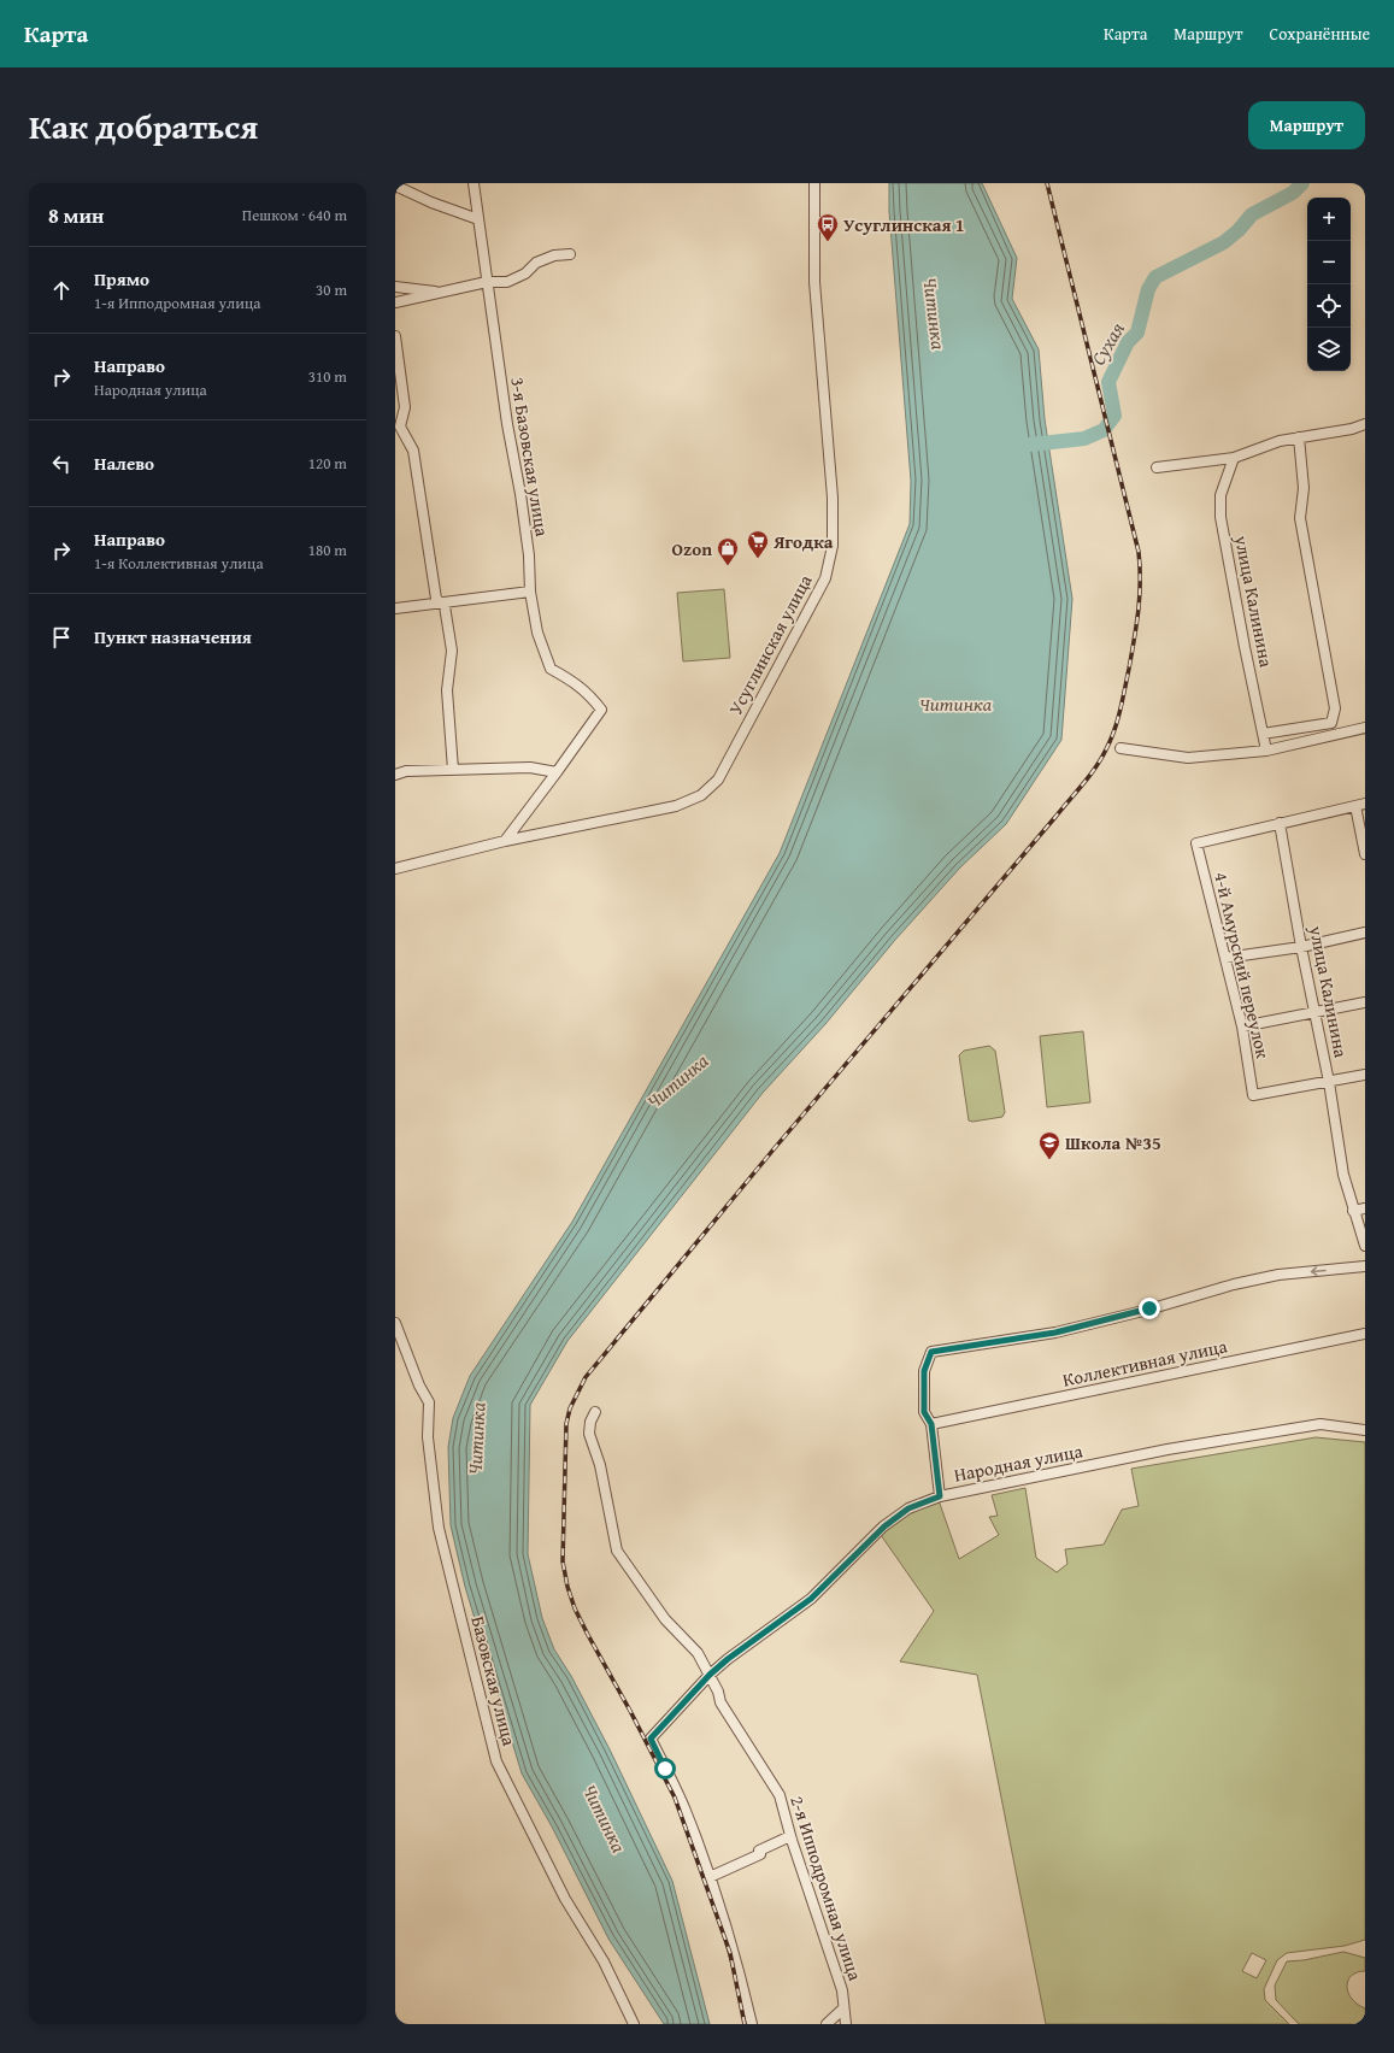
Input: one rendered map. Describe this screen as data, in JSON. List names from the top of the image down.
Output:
{
  "streets": {
    "street": [
      "3-я Базовская улица",
      "улица Калинина",
      "Усуглинская улица",
      "4-й Амурский переулок",
      "Коллективная улица",
      "Народная улица",
      "Базовская улица",
      "2-я Ипподромная улица"
    ]
  },
  "crossings": [
    ["улица Калинина", "4-й Амурский переулок"],
    ["Народная улица", "2-я Ипподромная улица"]
  ],
  "water": ["Читинка", "Сухая"],
  "places": {
    "bus stop": ["Усуглинская 1"],
    "supermarket": ["Ягодка"],
    "shop": ["Ozon"],
    "school or university": ["Школа №35"]
  },
  "page": {
    "header": "Карта",
    "nav": ["Карта", "Маршрут", "Сохранённые"],
    "title": "Как добраться",
    "buttons": "Маршрут",
    "heading": ["8 мин", "Пешком · 640 m"],
    "map_buttons": ["+", "−"],
    "list": [
      ["Прямо", "1-я Ипподромная улица", "30 m"],
      ["Направо", "Народная улица", "310 m"],
      ["Налево", "120 m"],
      ["Направо", "1-я Коллективная улица", "180 m"],
      "Пункт назначения"
    ]
  }
}
